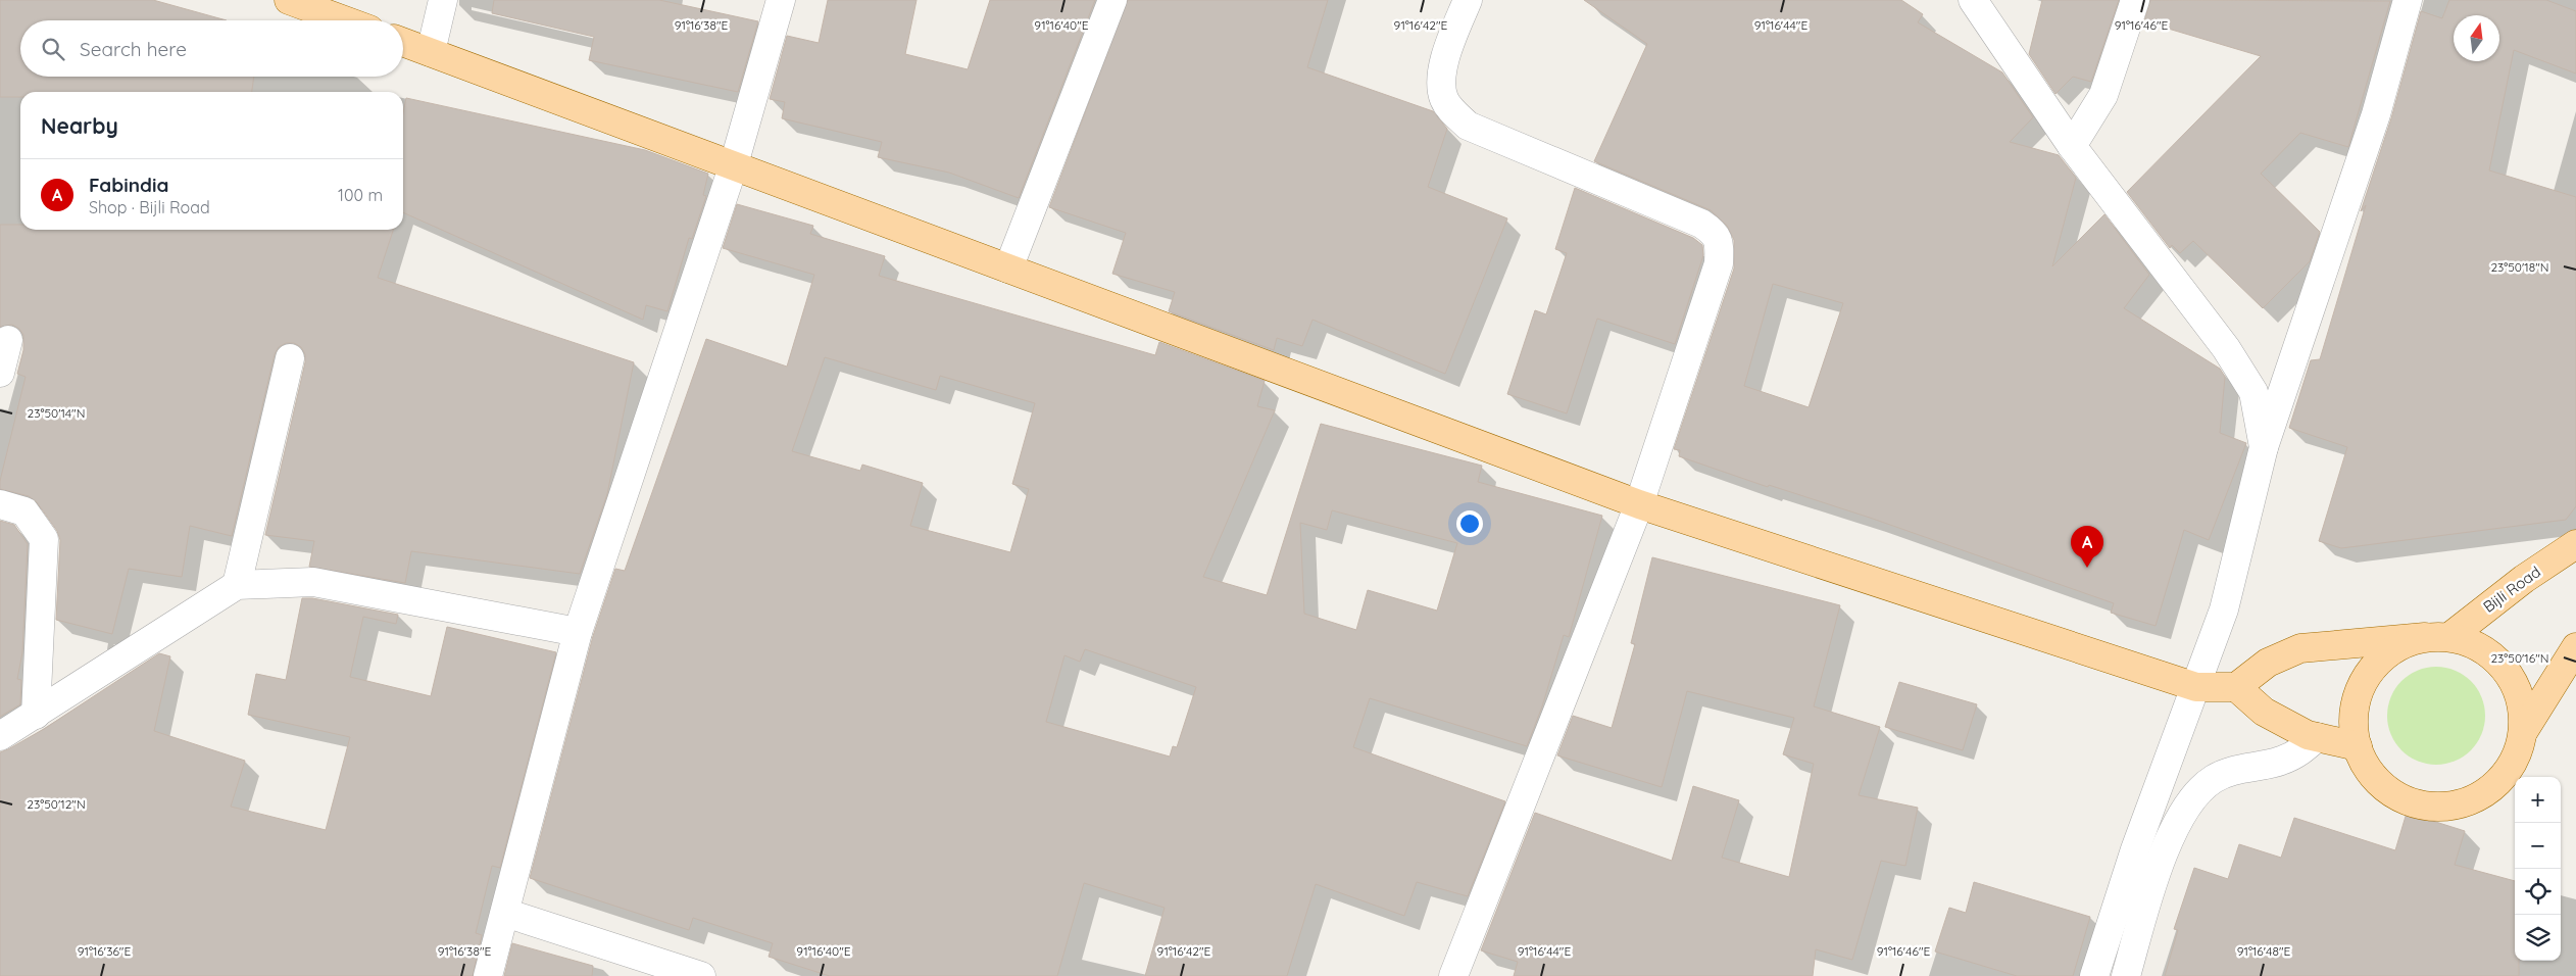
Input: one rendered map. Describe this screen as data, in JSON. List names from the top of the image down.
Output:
{
  "streets": {
    "main road": ["Bijli Road"]
  },
  "north": "top",
  "page": {
    "search": "Search here",
    "heading": "Nearby",
    "list": [
      {
        "mark": "A",
        "name": "Fabindia",
        "note": "Shop · Bijli Road",
        "value": "100 m"
      }
    ],
    "pins": "A",
    "map_buttons": ["+", "−"]
  },
  "coordinates": [
    "91°16'38\"E",
    "91°16'40\"E",
    "91°16'42\"E",
    "91°16'44\"E",
    "91°16'46\"E",
    "23°50'18\"N",
    "23°50'14\"N",
    "23°50'16\"N",
    "23°50'12\"N",
    "91°16'36\"E",
    "91°16'48\"E"
  ]
}
